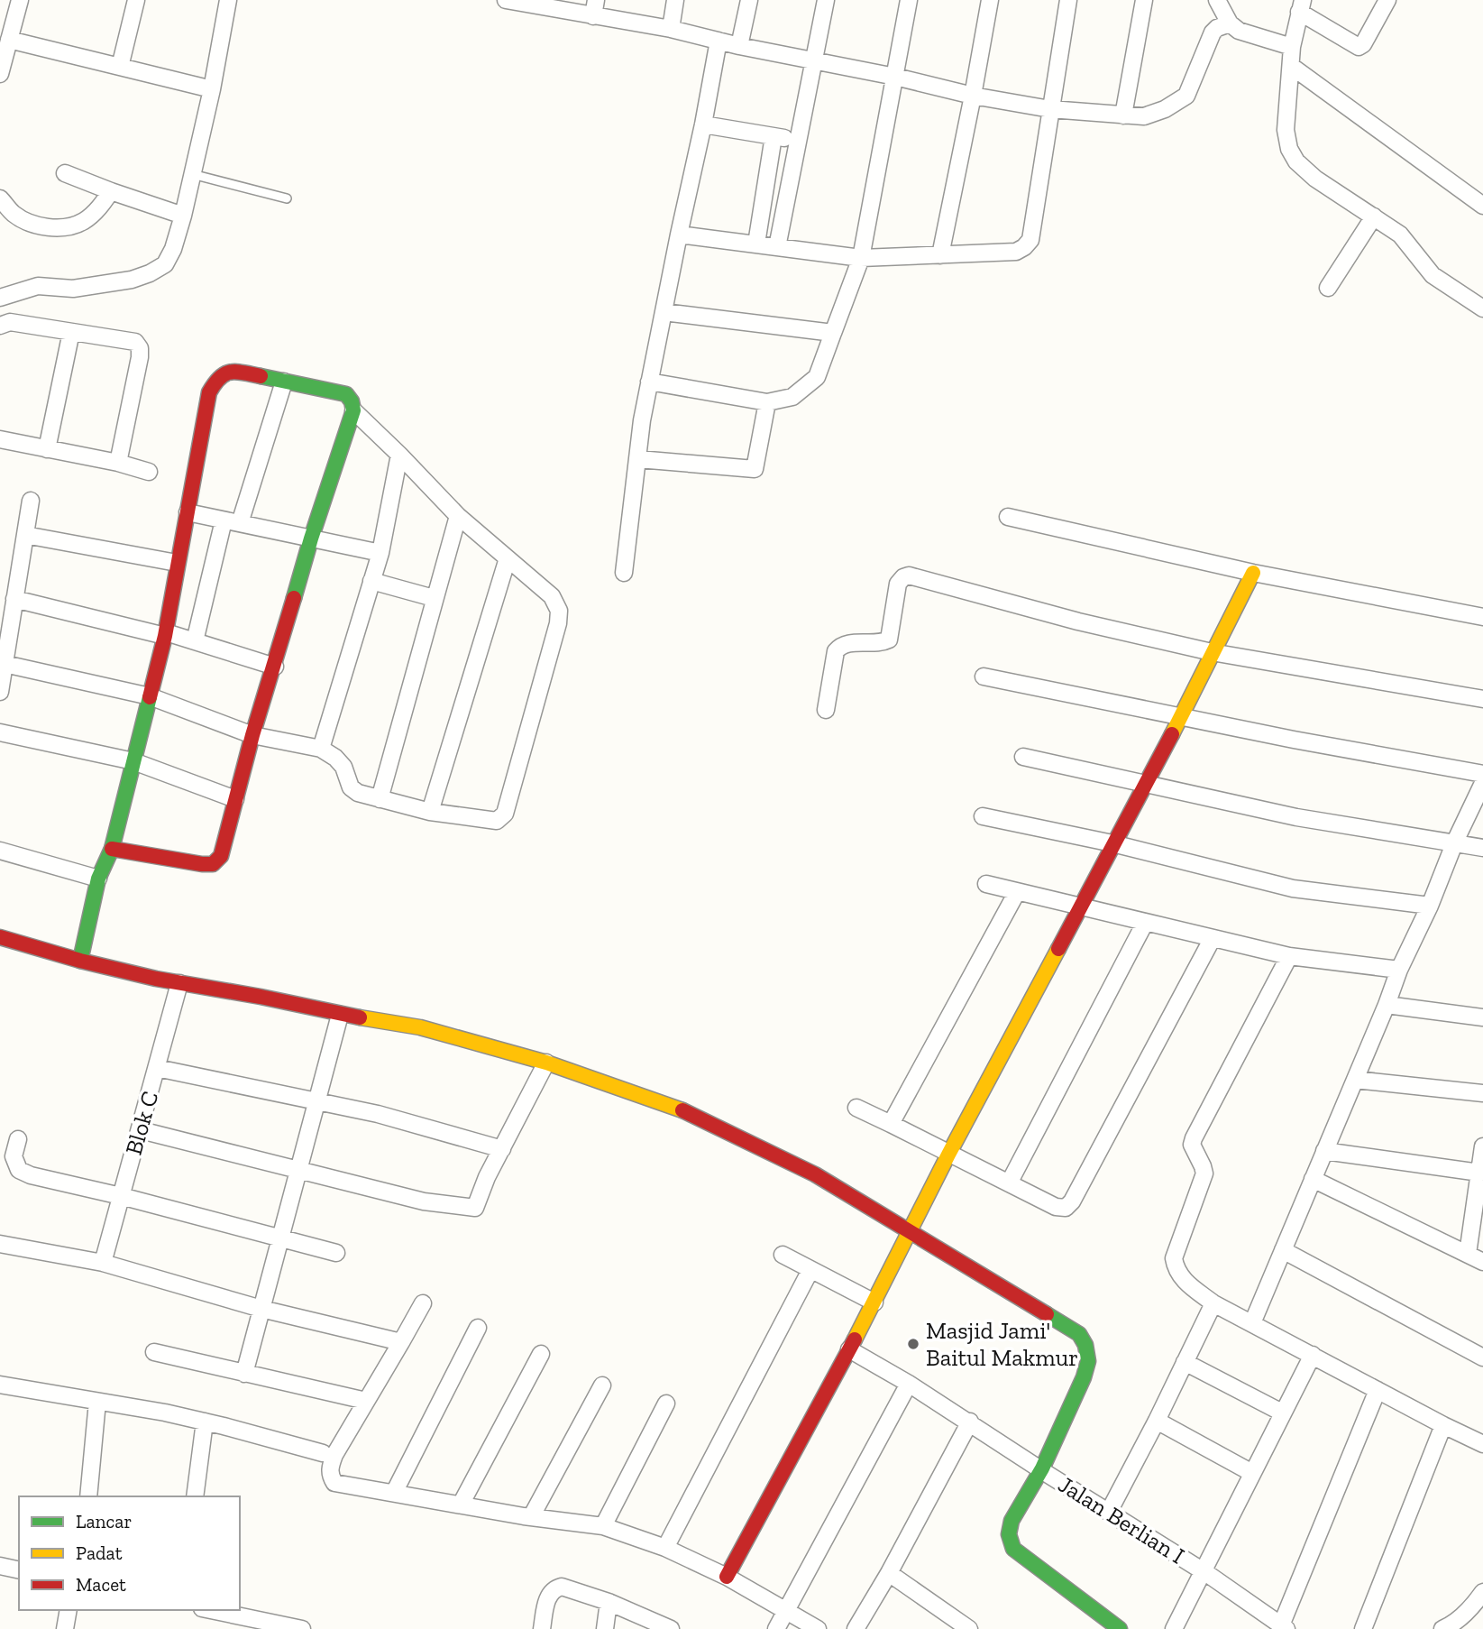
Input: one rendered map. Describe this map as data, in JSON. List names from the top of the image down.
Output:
{
  "streets": {
    "street": ["Blok C", "Jalan Berlian I"]
  },
  "places": ["Masjid Jami' Baitul Makmur"],
  "legend": ["Lancar", "Padat", "Macet"]
}
